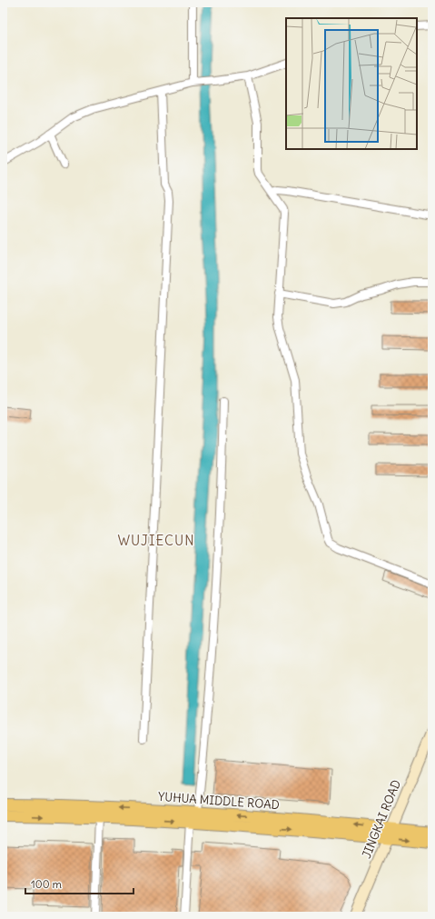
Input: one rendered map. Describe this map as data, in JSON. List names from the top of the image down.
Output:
{
  "streets": {
    "main road": ["YUHUA MIDDLE ROAD", "JINGKAI ROAD"]
  },
  "crossings": [
    ["YUHUA MIDDLE ROAD", "JINGKAI ROAD"]
  ],
  "districts": ["WUJIECUN"],
  "scale_bar": "100 m"
}
